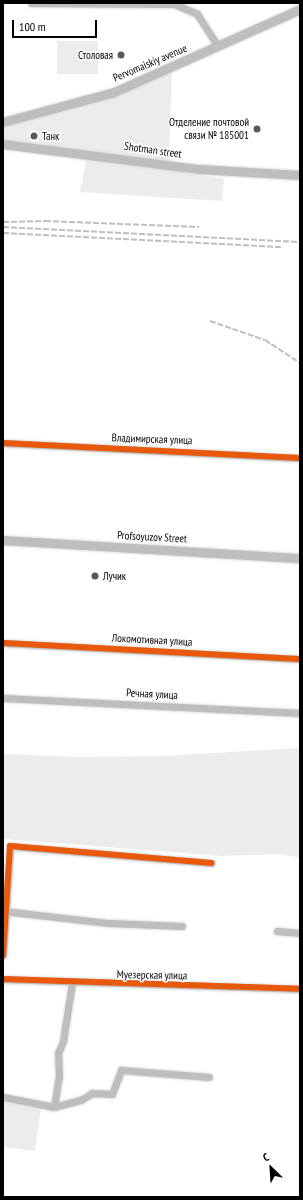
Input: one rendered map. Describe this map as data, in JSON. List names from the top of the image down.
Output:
{
  "streets": {
    "main road": ["Pervomaiskiy avenue", "Shotman street", "Profsoyuzov Street"],
    "street": [
      "Владимирская улица",
      "Локомотивная улица",
      "Речная улица",
      "Муезерская улица"
    ]
  },
  "places": [
    "Столовая",
    "Отделение почтовой связи № 185001",
    "Танк",
    "Лучик"
  ],
  "scale_bar": "100 m",
  "north": "top left"
}
